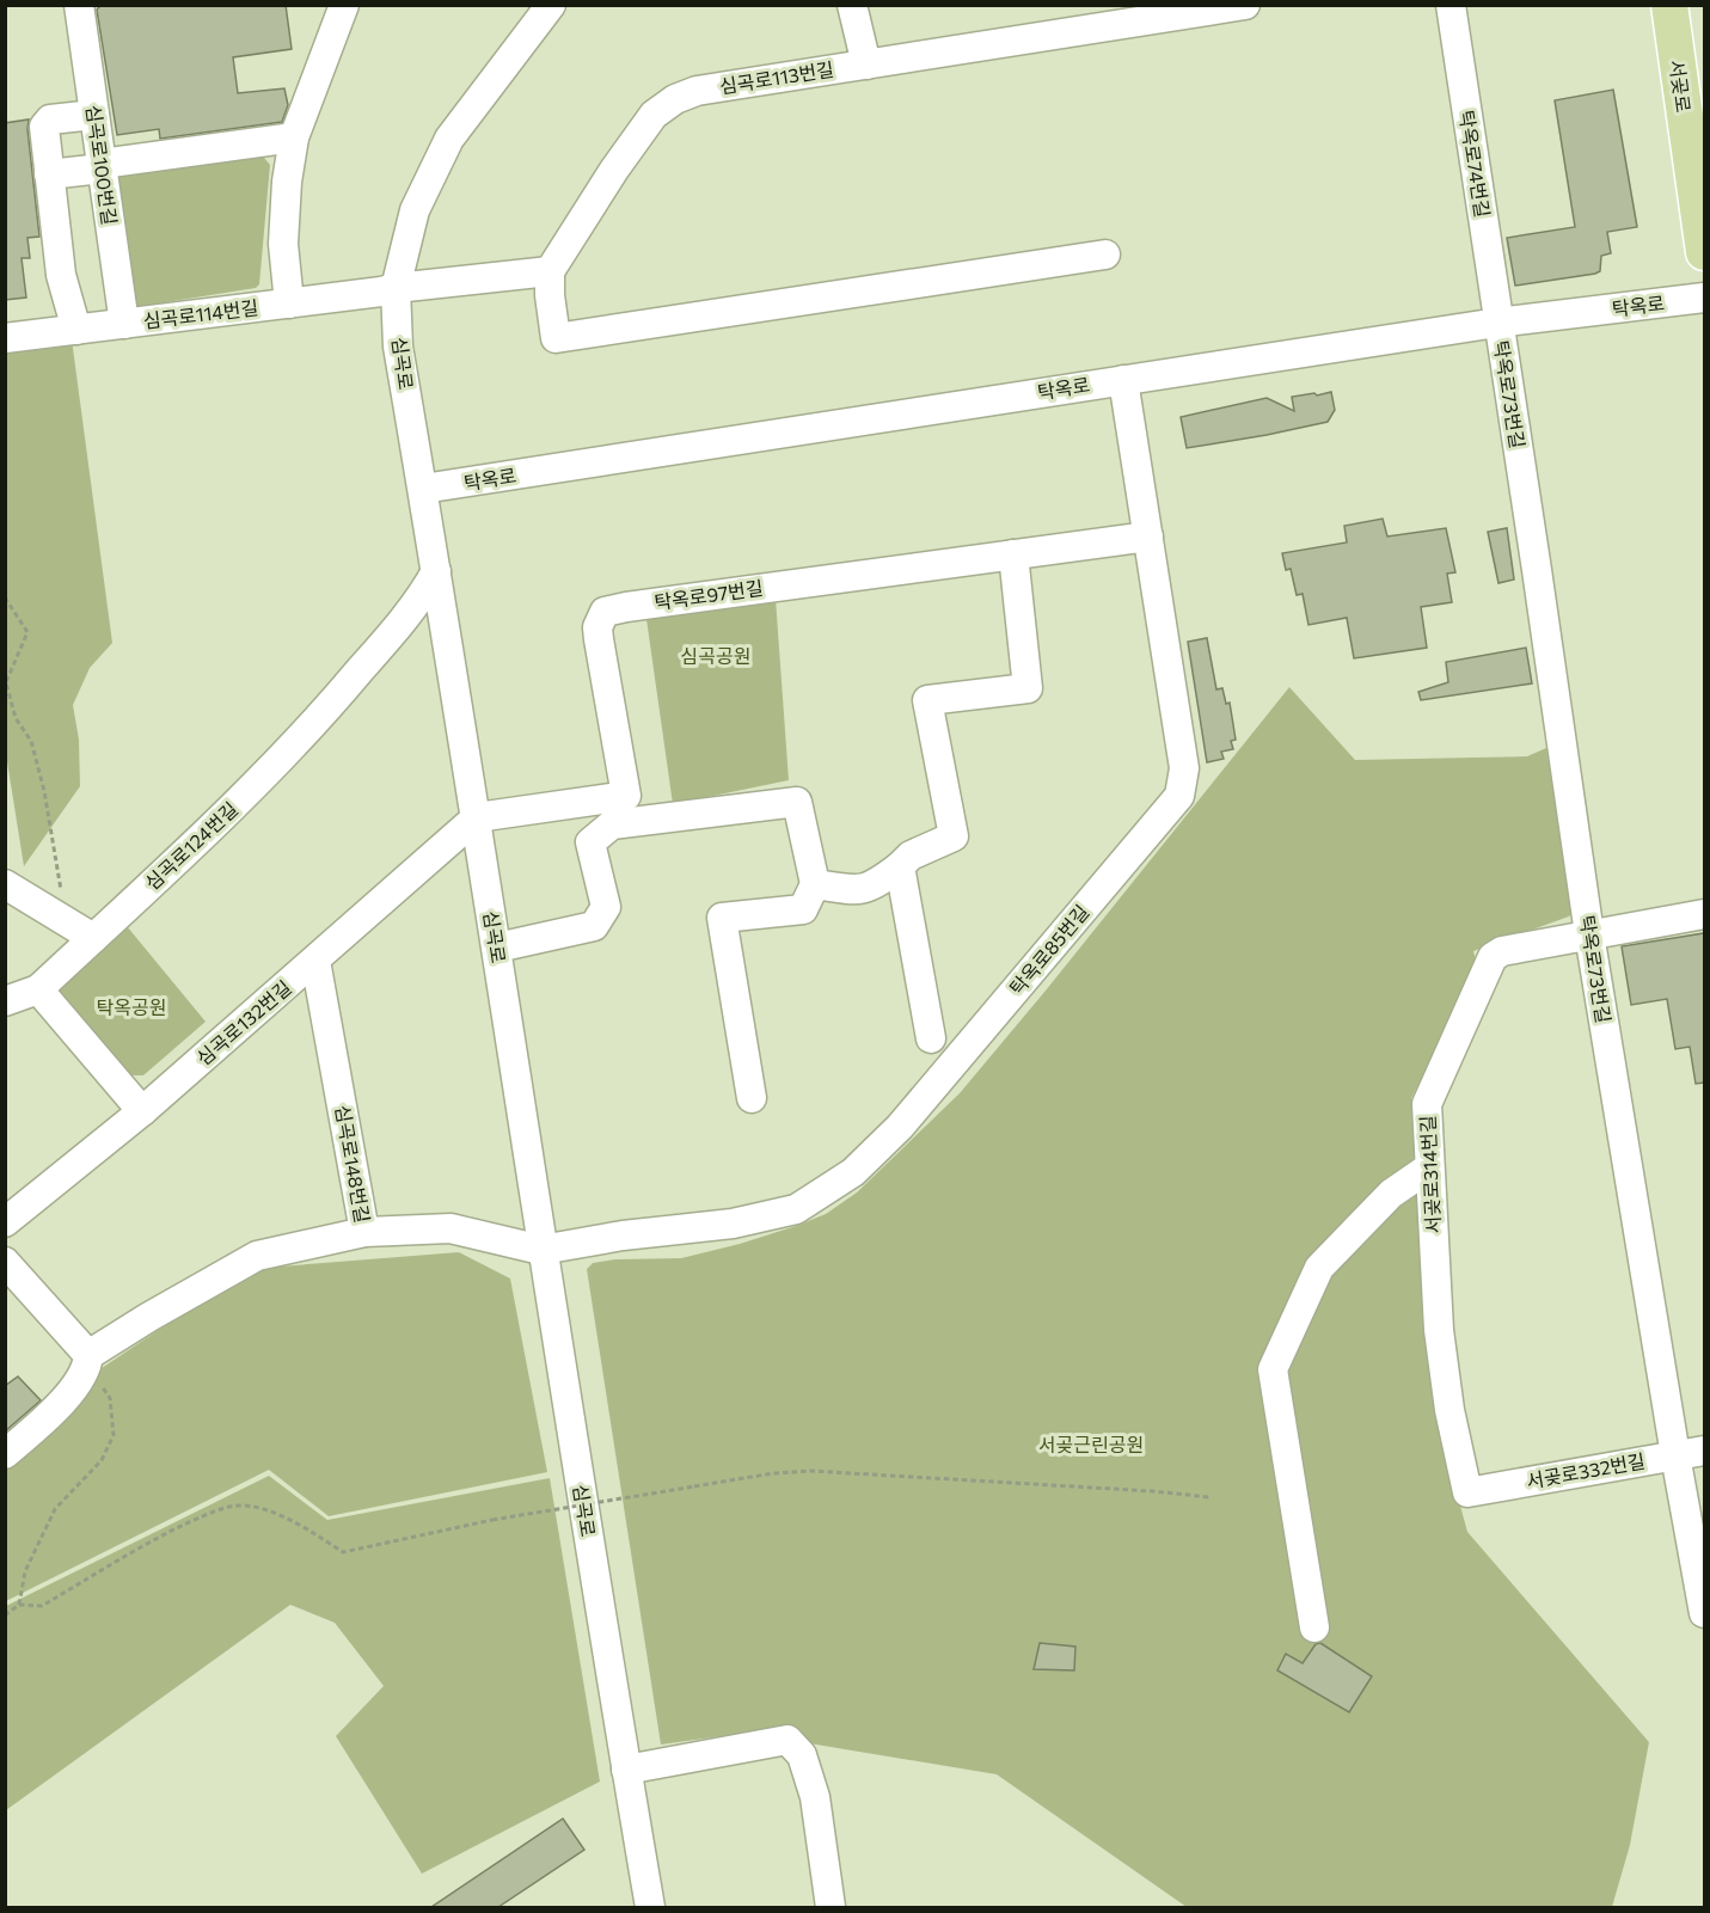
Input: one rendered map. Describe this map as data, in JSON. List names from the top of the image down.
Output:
{
  "streets": {
    "main road": ["서곶로"],
    "street": [
      "심곡로113번길",
      "탁옥로74번길",
      "심곡로100번길",
      "탁옥로",
      "심곡로114번길",
      "심곡로",
      "탁옥로73번길",
      "탁옥로97번길",
      "심곡로124번길",
      "탁옥로85번길",
      "심곡로132번길",
      "심곡로148번길",
      "서곶로314번길",
      "서곶로332번길"
    ]
  },
  "crossings": [
    ["탁옥로74번길", "탁옥로"],
    ["탁옥로74번길", "탁옥로73번길"],
    ["심곡로100번길", "심곡로114번길"],
    ["탁옥로", "심곡로"],
    ["탁옥로", "탁옥로73번길"],
    ["탁옥로", "탁옥로85번길"],
    ["심곡로114번길", "심곡로"],
    ["심곡로", "탁옥로97번길"],
    ["심곡로", "심곡로124번길"],
    ["심곡로", "탁옥로85번길"],
    ["심곡로", "심곡로132번길"],
    ["심곡로", "심곡로148번길"],
    ["탁옥로73번길", "서곶로314번길"],
    ["탁옥로73번길", "서곶로332번길"],
    ["탁옥로97번길", "탁옥로85번길"],
    ["탁옥로97번길", "심곡로132번길"],
    ["탁옥로85번길", "심곡로148번길"],
    ["심곡로132번길", "심곡로148번길"],
    ["서곶로314번길", "서곶로332번길"]
  ],
  "parks": ["심곡공원", "탁옥공원", "서곶근린공원"]
}
